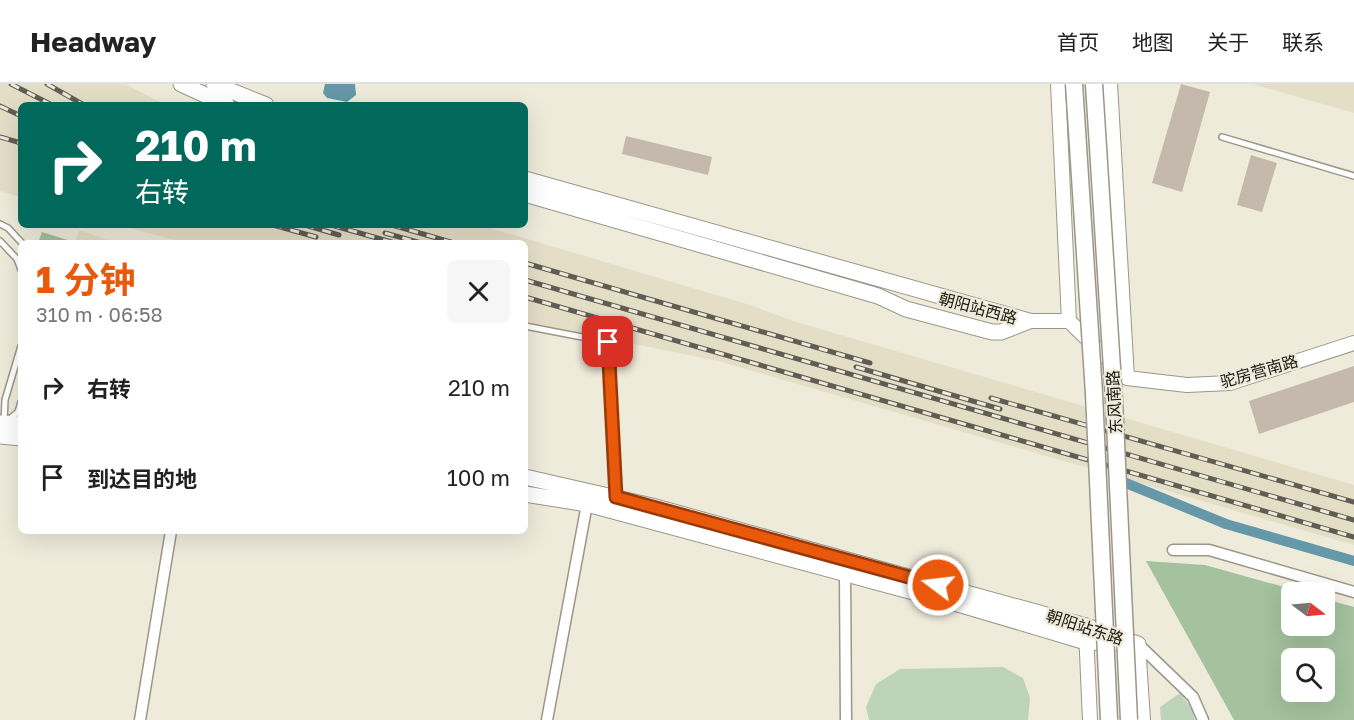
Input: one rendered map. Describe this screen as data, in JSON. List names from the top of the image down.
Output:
{
  "streets": {
    "main road": ["朝阳站西路", "东风南路", "朝阳站东路"],
    "street": ["驼房营南路"]
  },
  "north": "right",
  "page": {
    "header": "Headway",
    "nav": [
      "首页",
      "地图",
      "关于",
      "联系"
    ],
    "turn": ["210 m", "右转"],
    "heading": ["1 分钟", "310 m · 06:58"],
    "list": [
      {
        "name": "右转",
        "value": "210 m"
      },
      {
        "name": "到达目的地",
        "value": "100 m"
      }
    ]
  }
}
